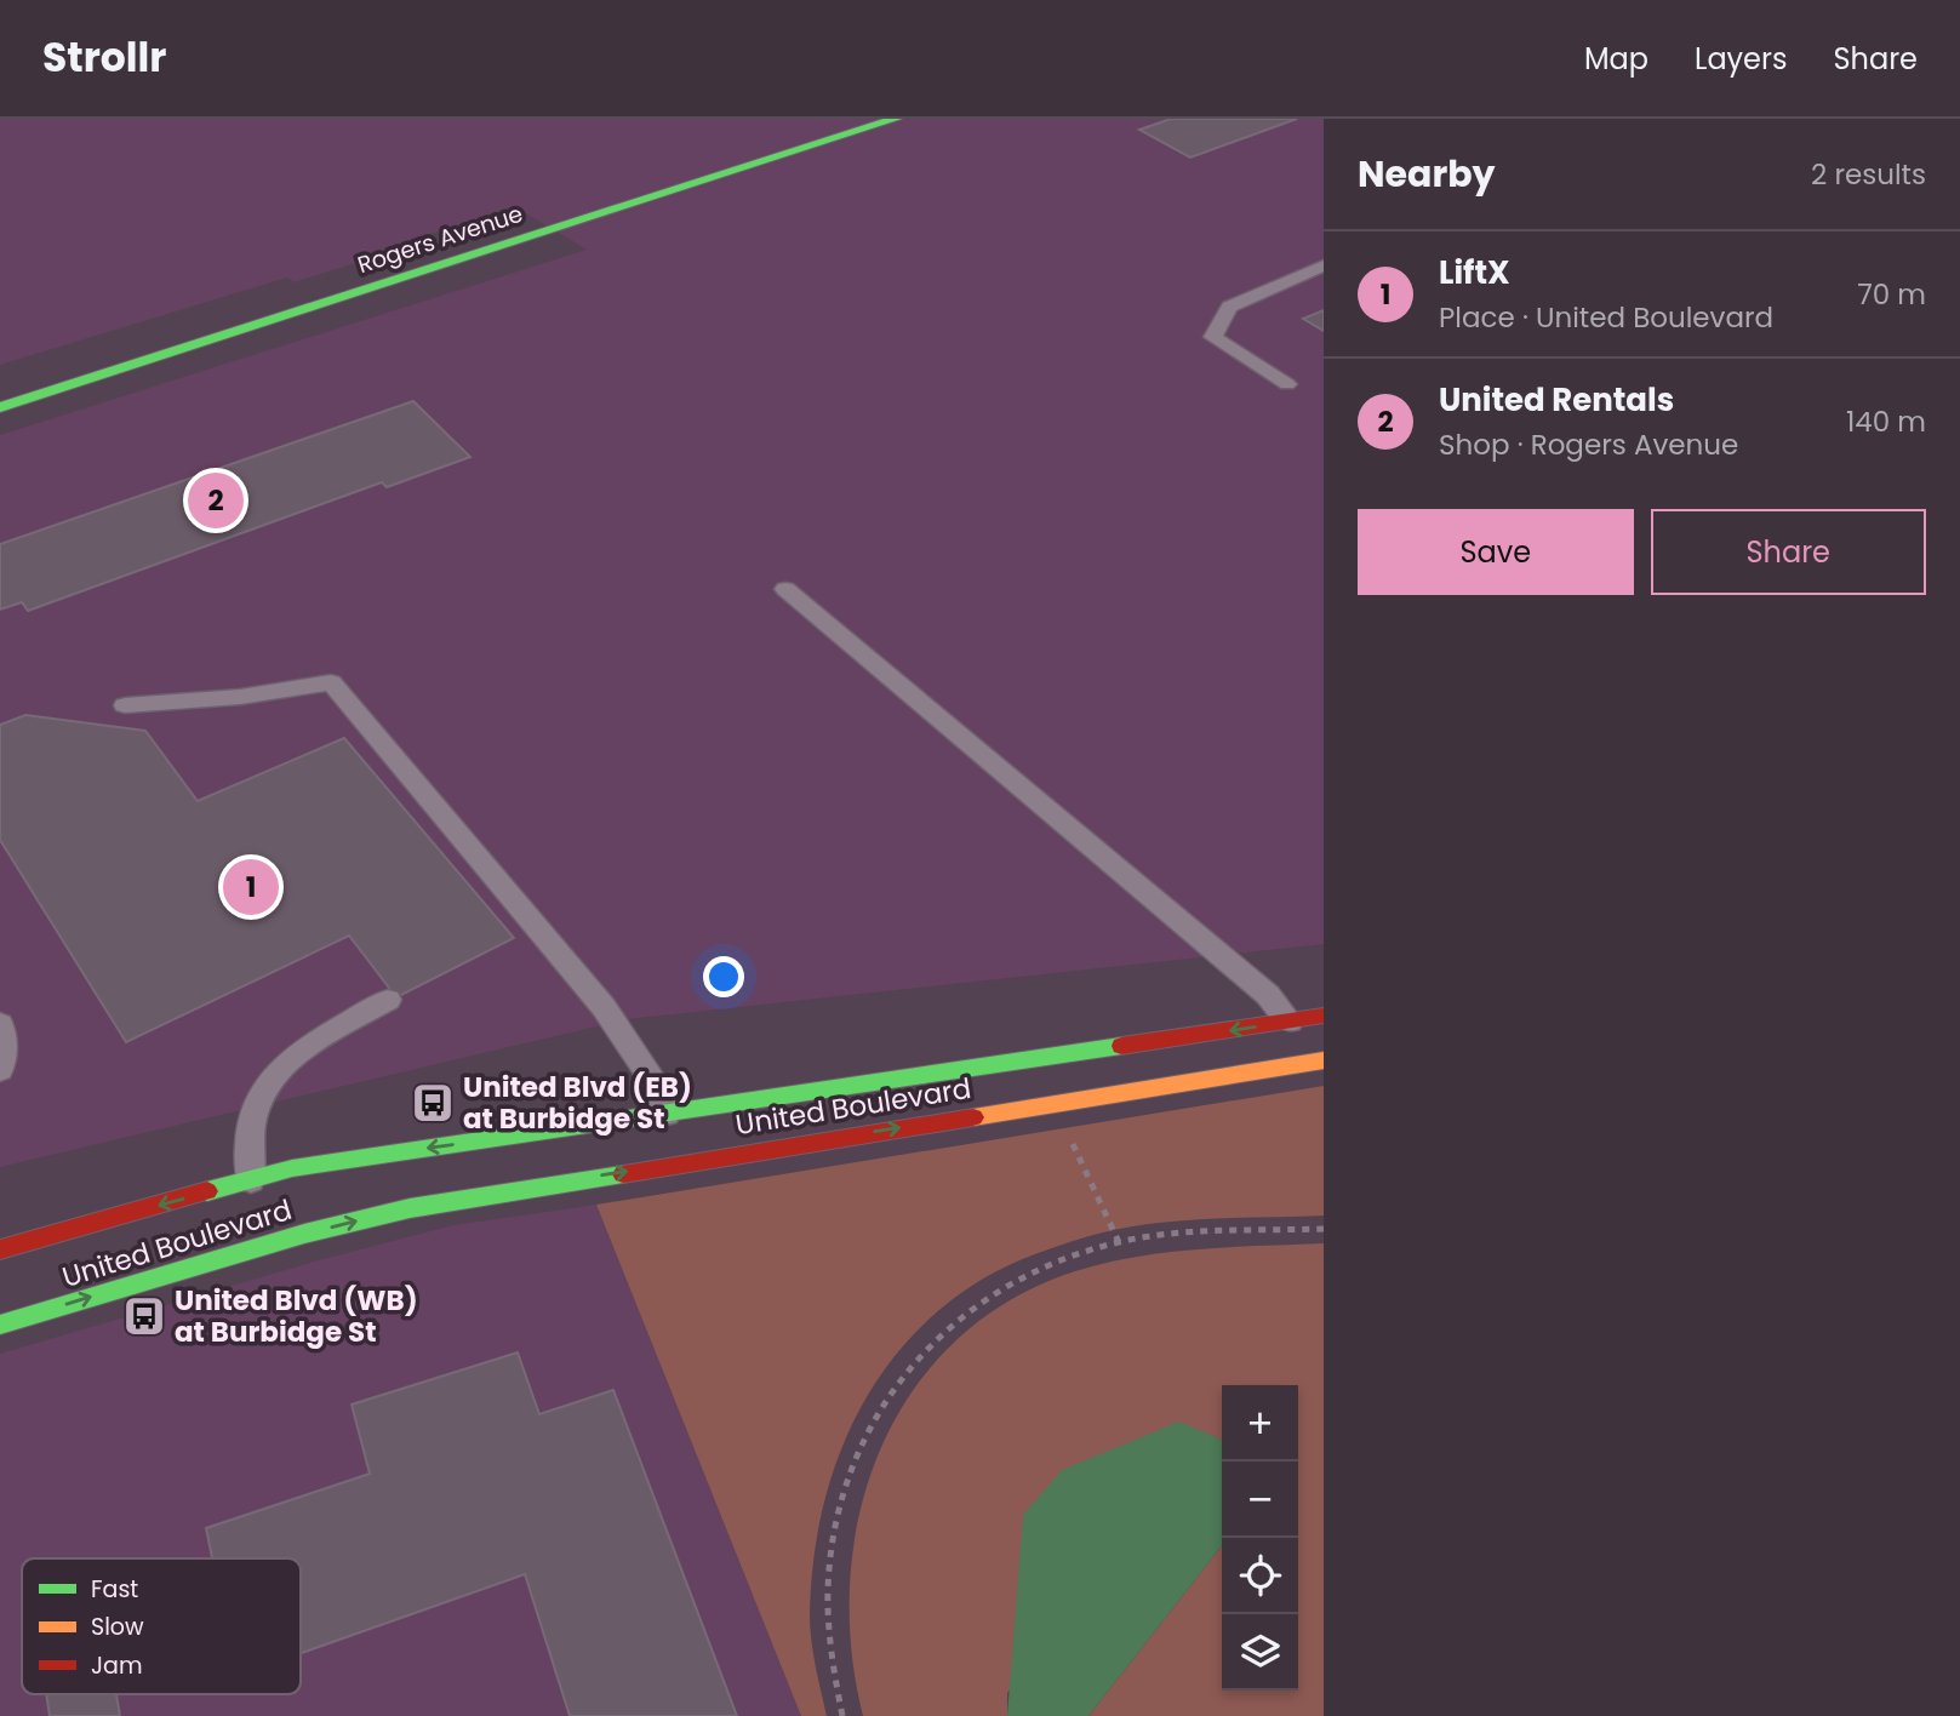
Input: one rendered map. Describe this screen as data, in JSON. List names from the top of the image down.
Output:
{
  "streets": {
    "main road": ["Rogers Avenue", "United Boulevard"]
  },
  "places": {
    "bus stop": ["United Blvd (EB) at Burbidge St", "United Blvd (WB) at Burbidge St"]
  },
  "legend": ["Fast", "Slow", "Jam"],
  "page": {
    "header": "Strollr",
    "nav": ["Map", "Layers", "Share"],
    "heading": ["Nearby", "2 results"],
    "list": [
      {
        "mark": "1",
        "name": "LiftX",
        "note": "Place · United Boulevard",
        "value": "70 m"
      },
      {
        "mark": "2",
        "name": "United Rentals",
        "note": "Shop · Rogers Avenue",
        "value": "140 m"
      }
    ],
    "pins": ["2", "1"],
    "buttons": ["Save", "Share"],
    "map_buttons": ["+", "−"]
  }
}
